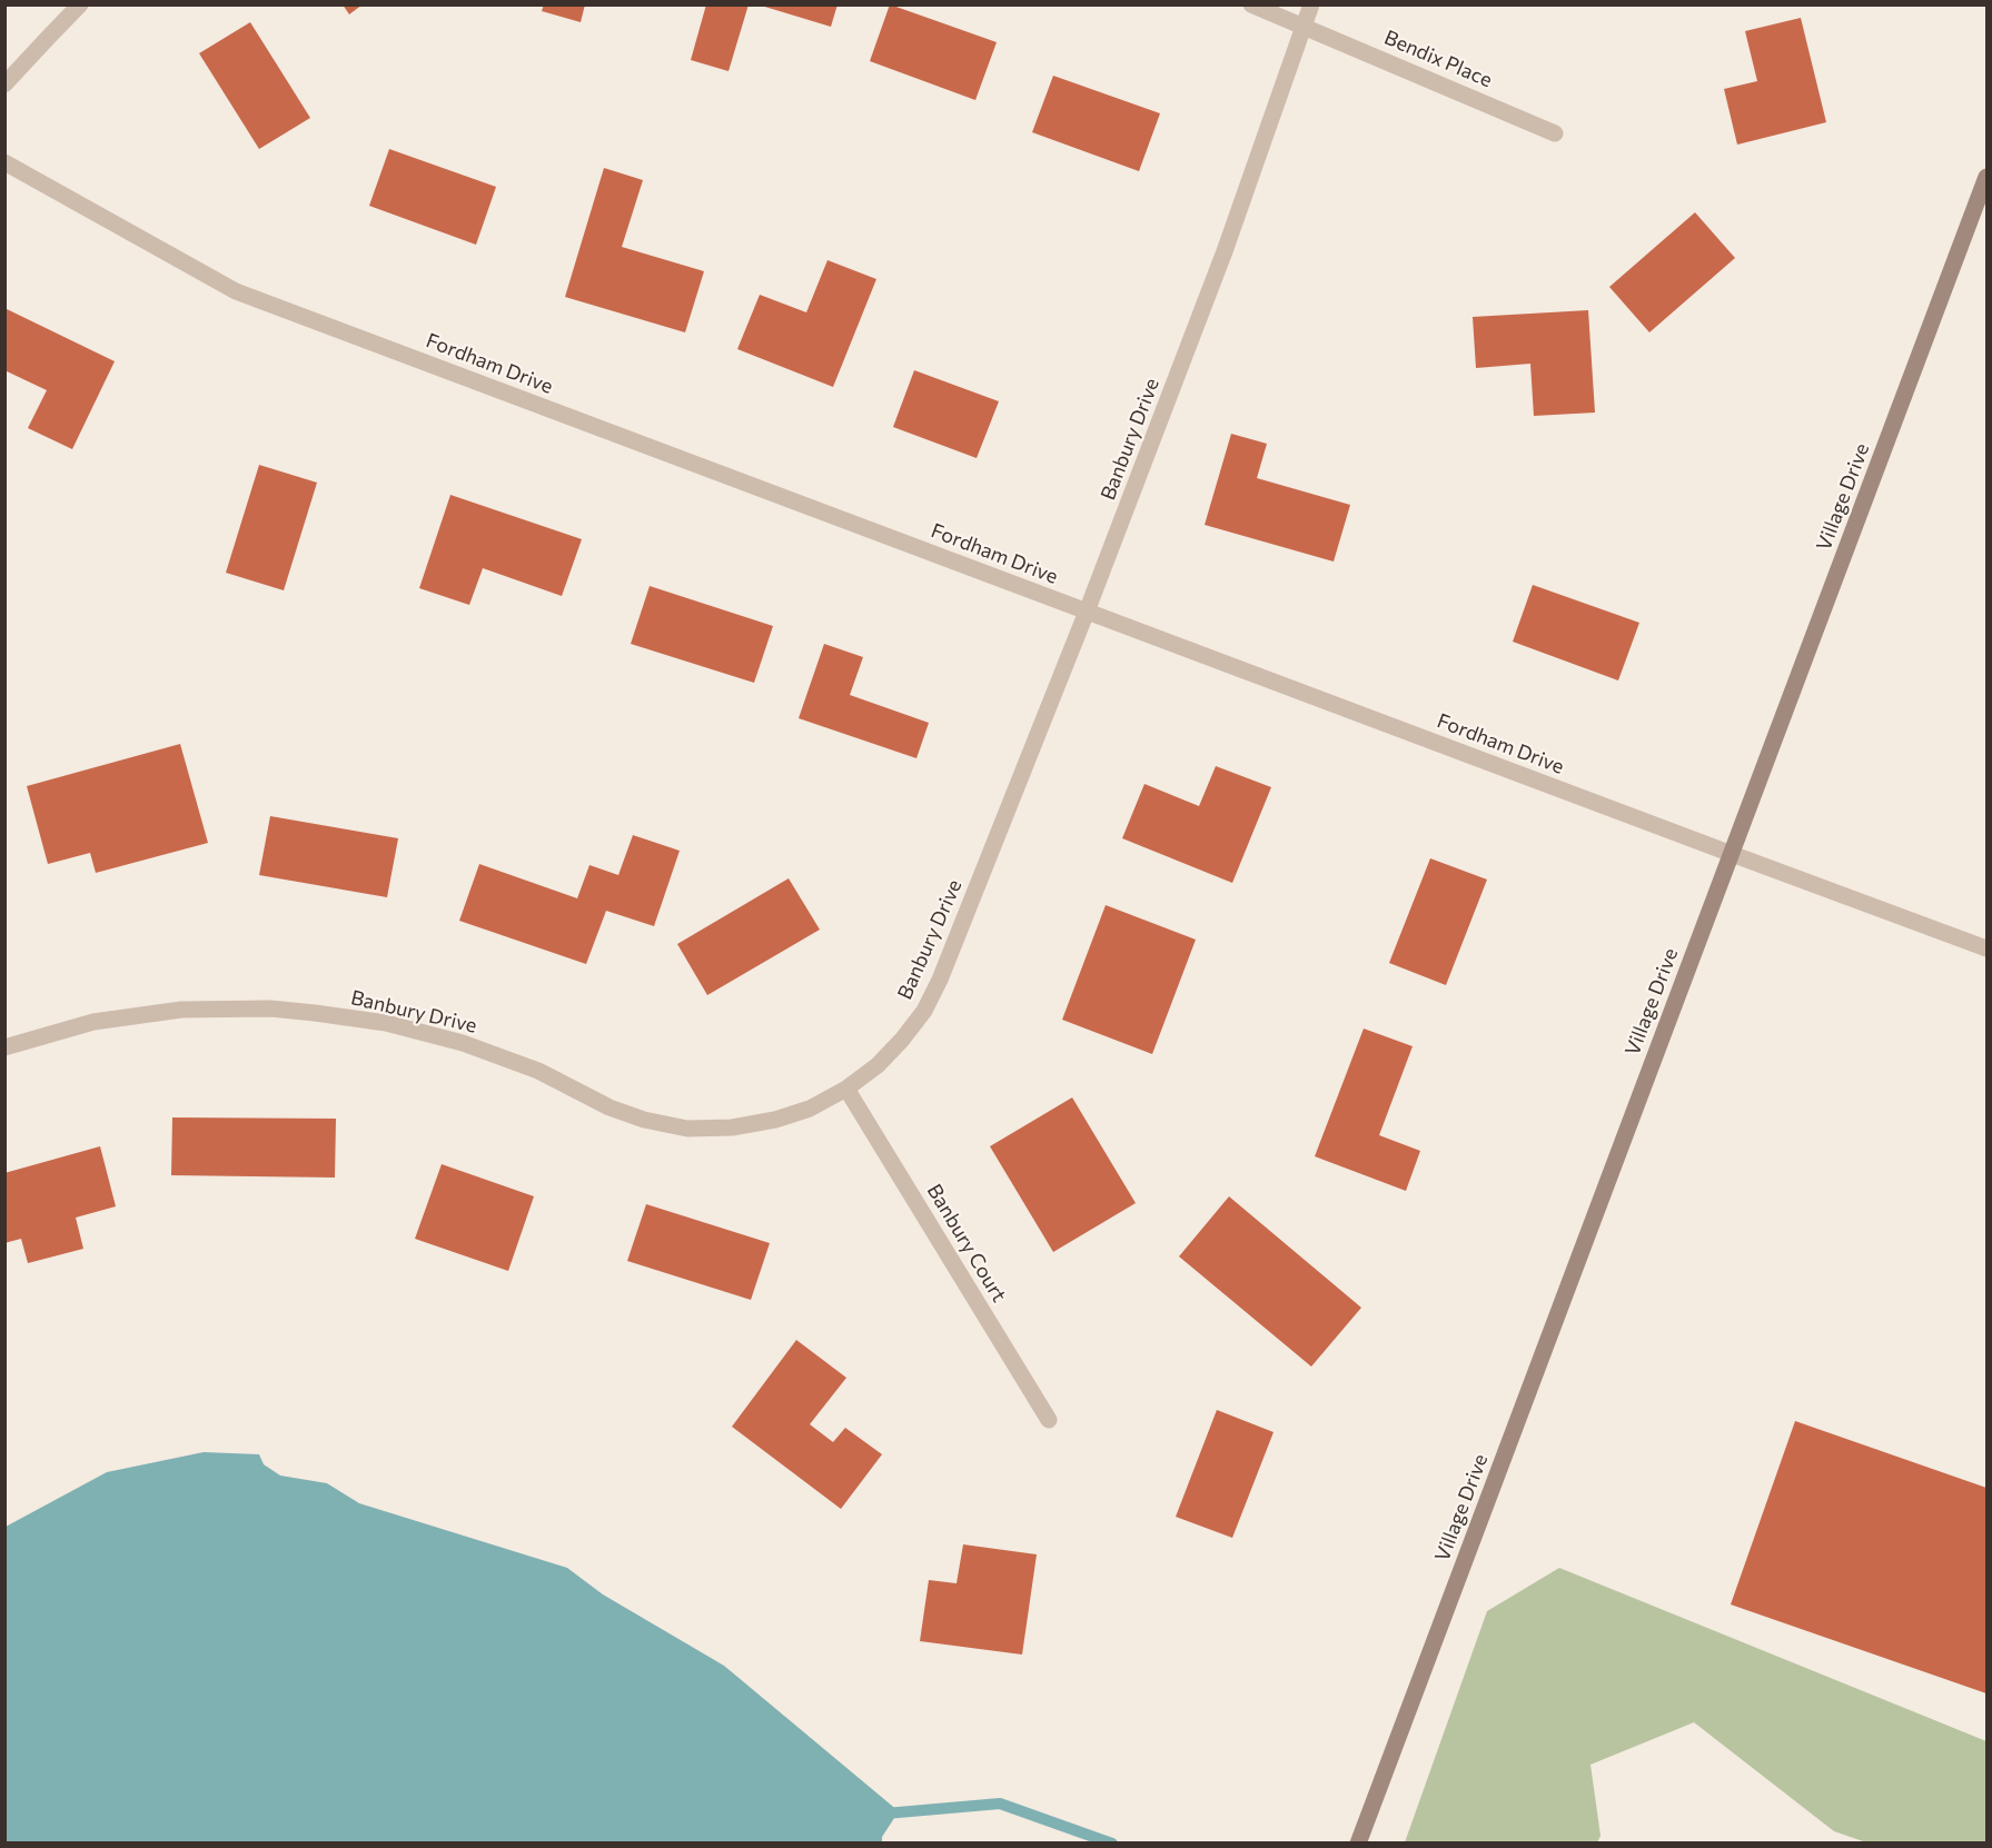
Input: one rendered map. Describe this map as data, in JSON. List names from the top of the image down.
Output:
{
  "streets": {
    "main road": ["Village Drive"],
    "street": [
      "Bendix Place",
      "Fordham Drive",
      "Banbury Drive",
      "Banbury Court"
    ]
  },
  "crossings": [
    ["Bendix Place", "Banbury Drive"],
    ["Fordham Drive", "Banbury Drive"],
    ["Fordham Drive", "Village Drive"],
    ["Banbury Drive", "Banbury Court"]
  ]
}
